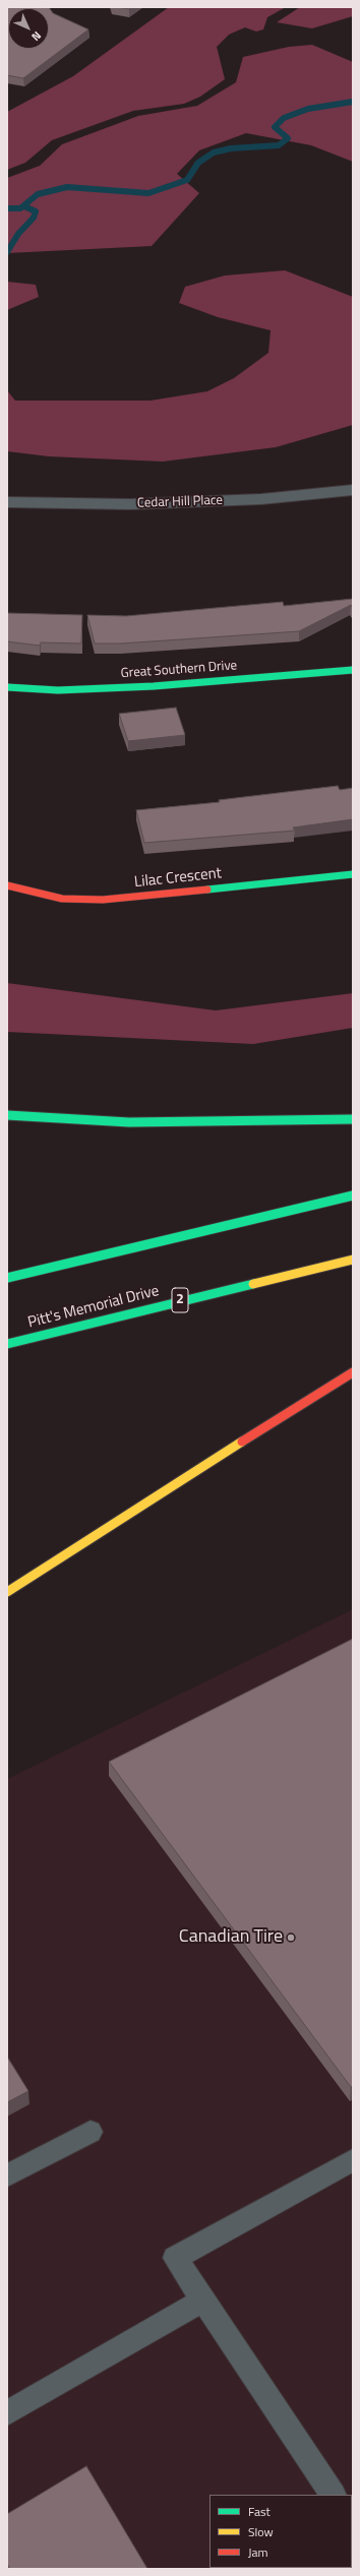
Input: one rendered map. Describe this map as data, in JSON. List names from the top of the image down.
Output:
{
  "streets": {
    "main road": [
      "Great Southern Drive",
      "Lilac Crescent",
      "2",
      "Pitt's Memorial Drive"
    ],
    "street": ["Cedar Hill Place"]
  },
  "places": ["Canadian Tire"],
  "legend": ["Fast", "Slow", "Jam"],
  "north": "bottom right"
}
